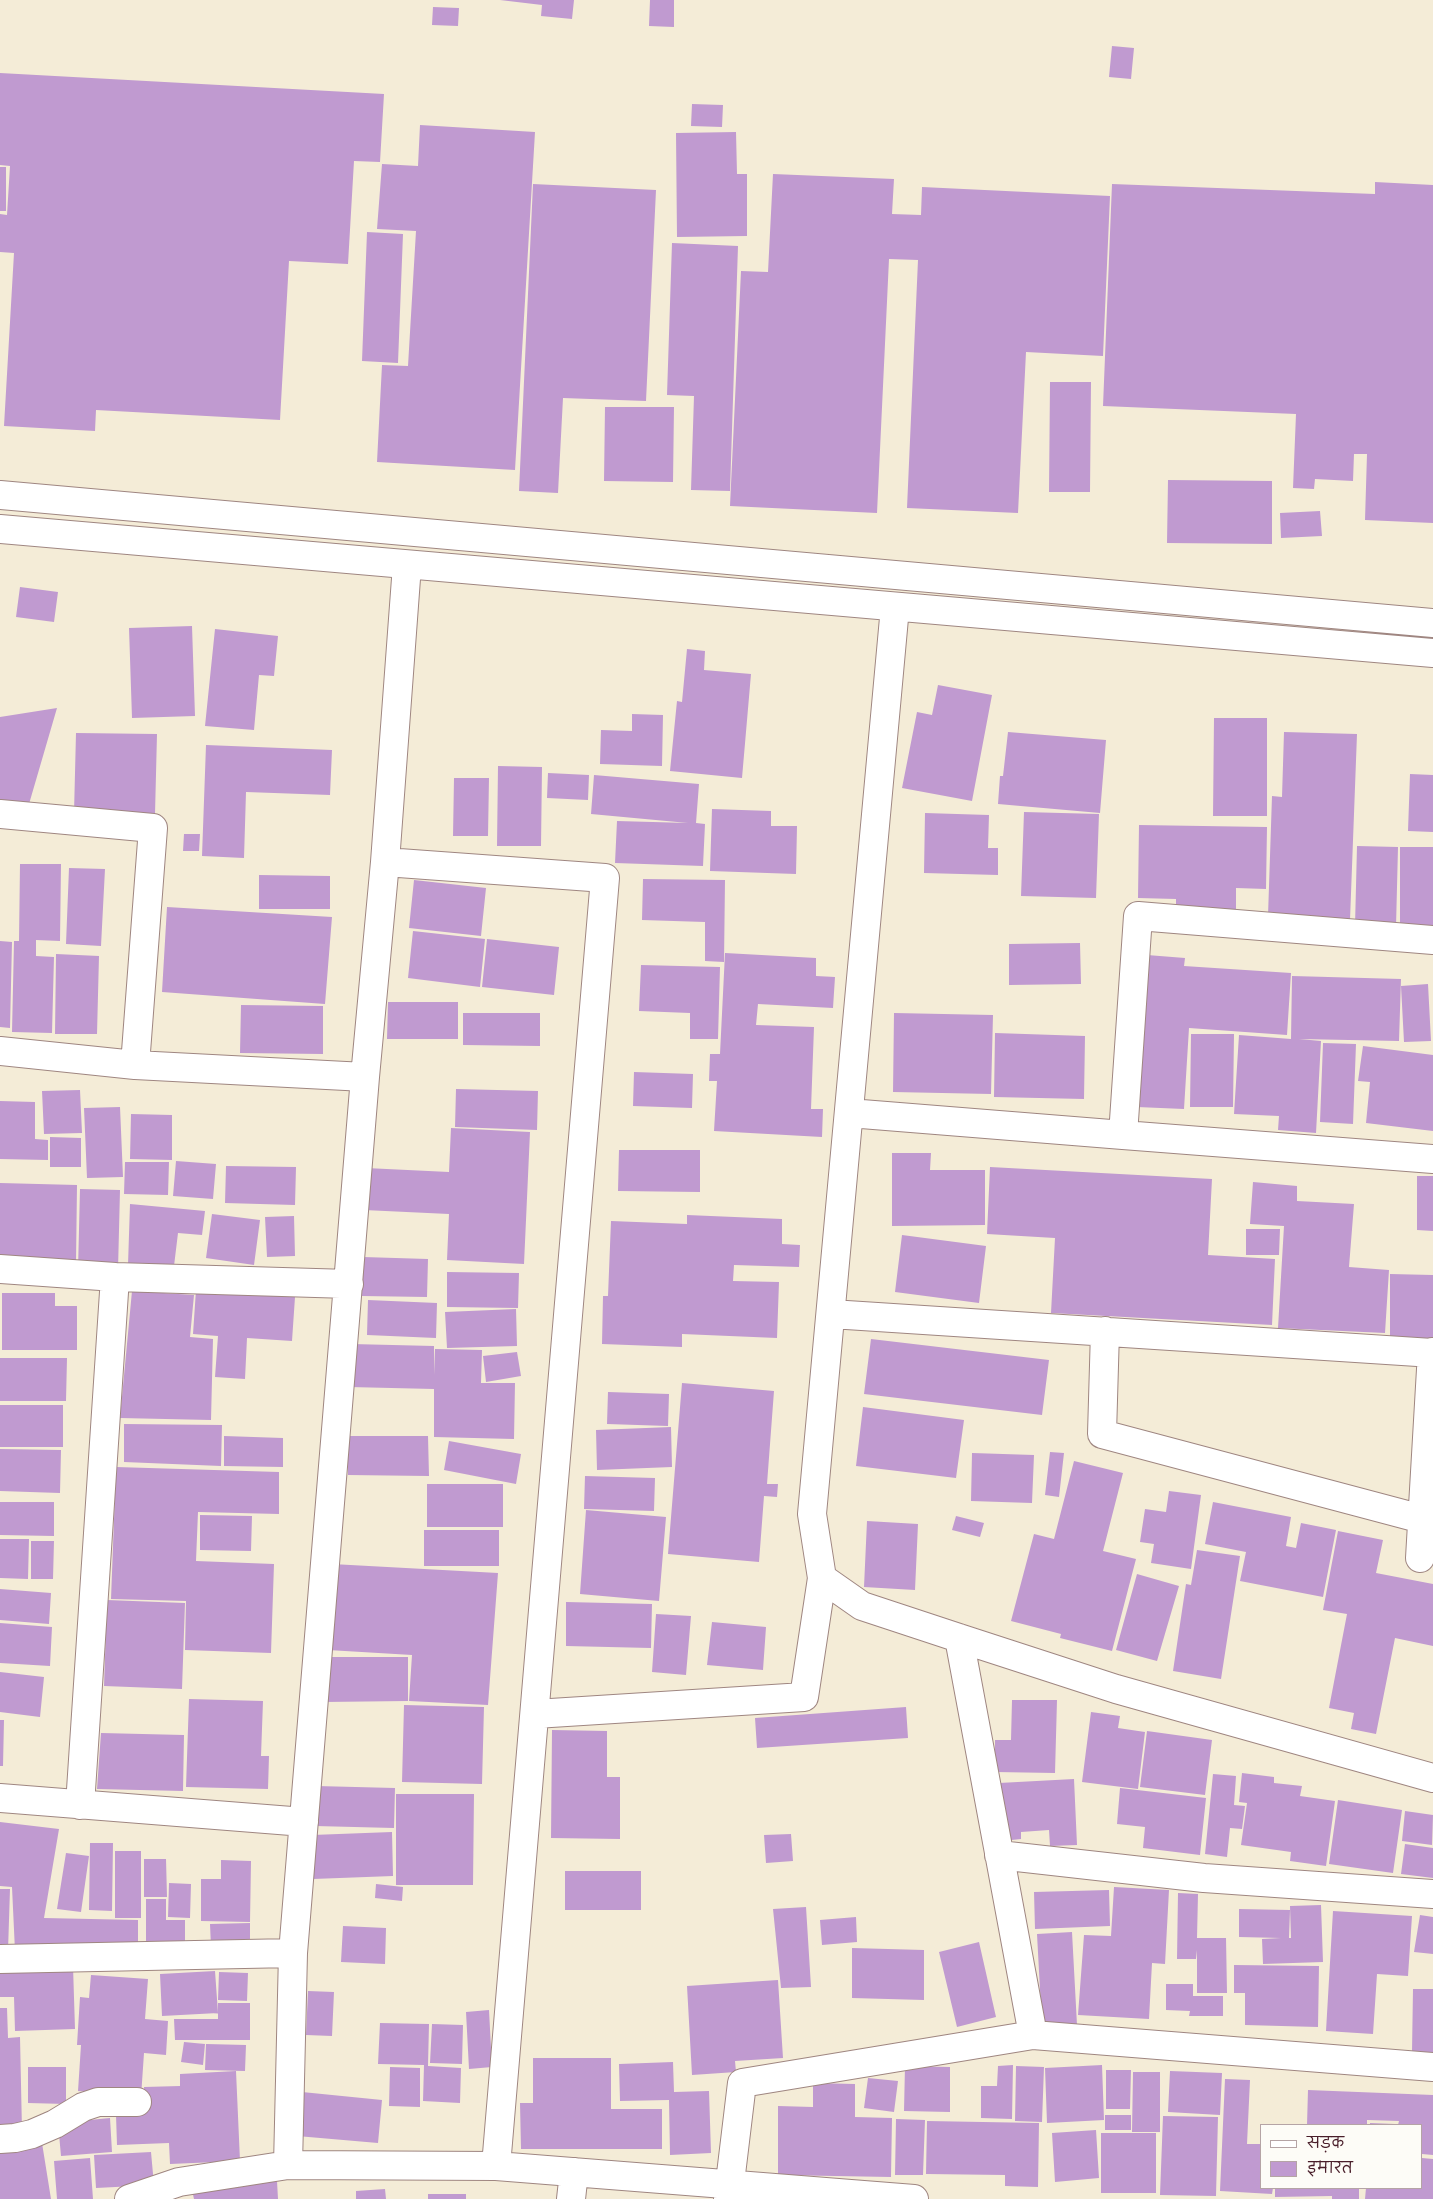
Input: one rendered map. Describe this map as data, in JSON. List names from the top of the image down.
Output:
{
  "legend": ["सड़क", "इमारत"]
}
